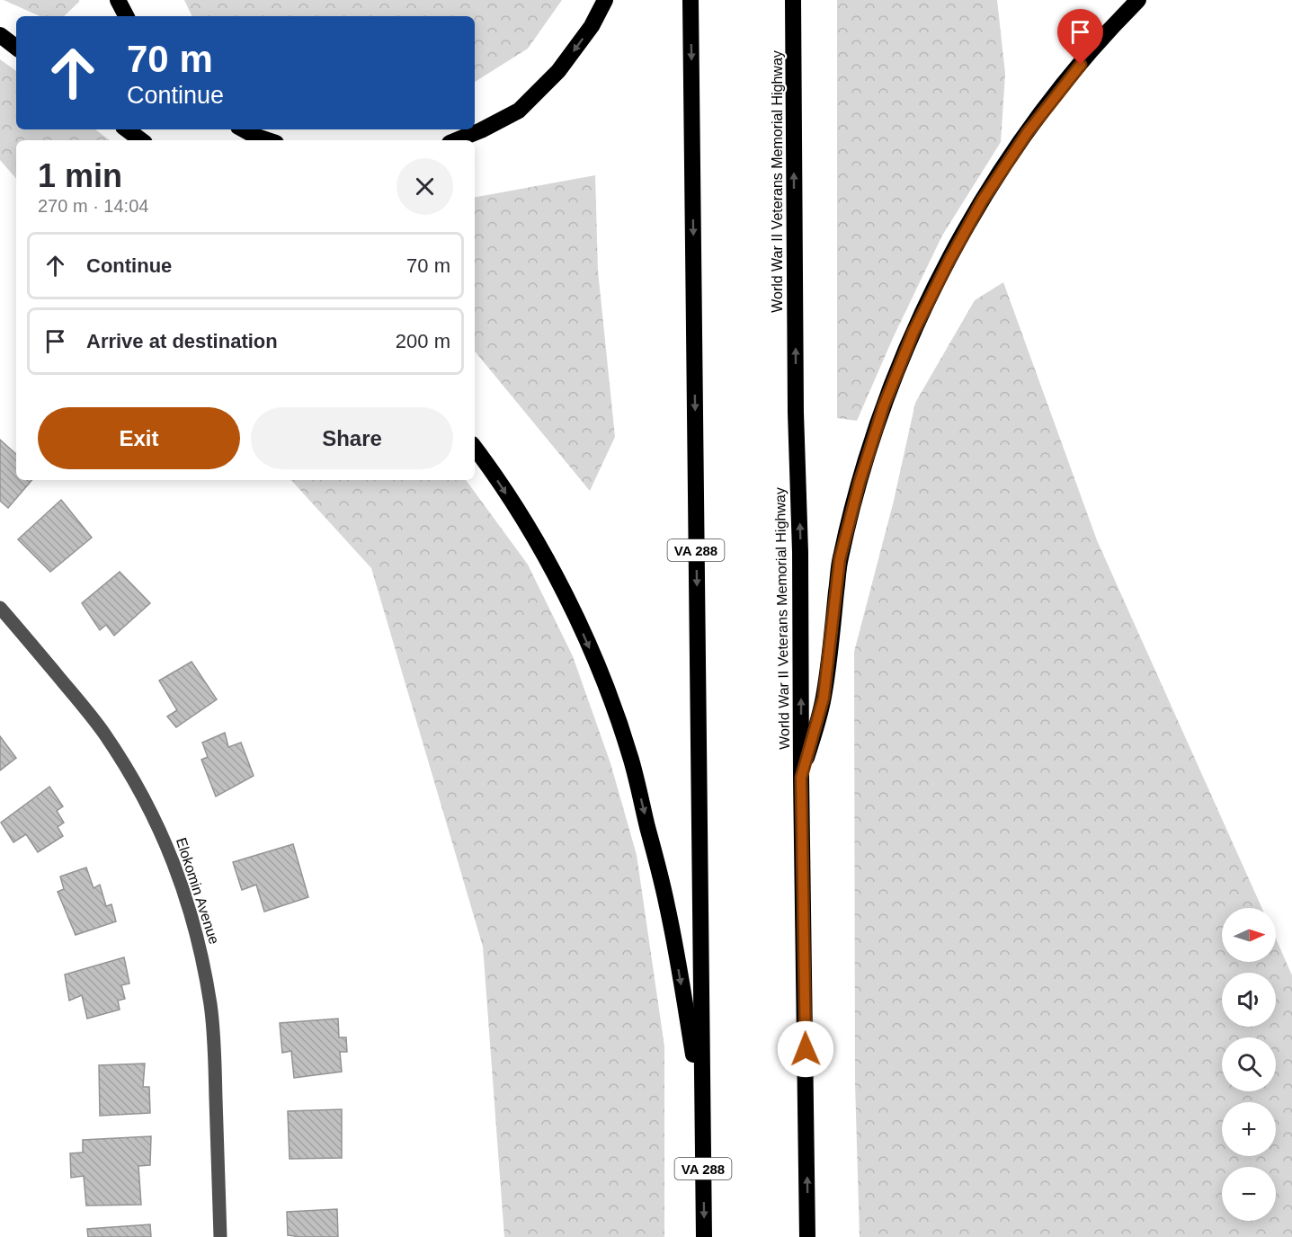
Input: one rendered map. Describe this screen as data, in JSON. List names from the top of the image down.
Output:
{
  "streets": {
    "highway": ["World War II Veterans Memorial Highway", "VA 288"],
    "street": ["Elokomin Avenue"]
  },
  "north": "right",
  "page": {
    "turn": ["70 m", "Continue"],
    "heading": ["1 min", "270 m · 14:04"],
    "list": [
      {
        "name": "Continue",
        "value": "70 m"
      },
      {
        "name": "Arrive at destination",
        "value": "200 m"
      }
    ],
    "buttons": ["Exit", "Share"],
    "map_buttons": ["+", "−"]
  }
}
